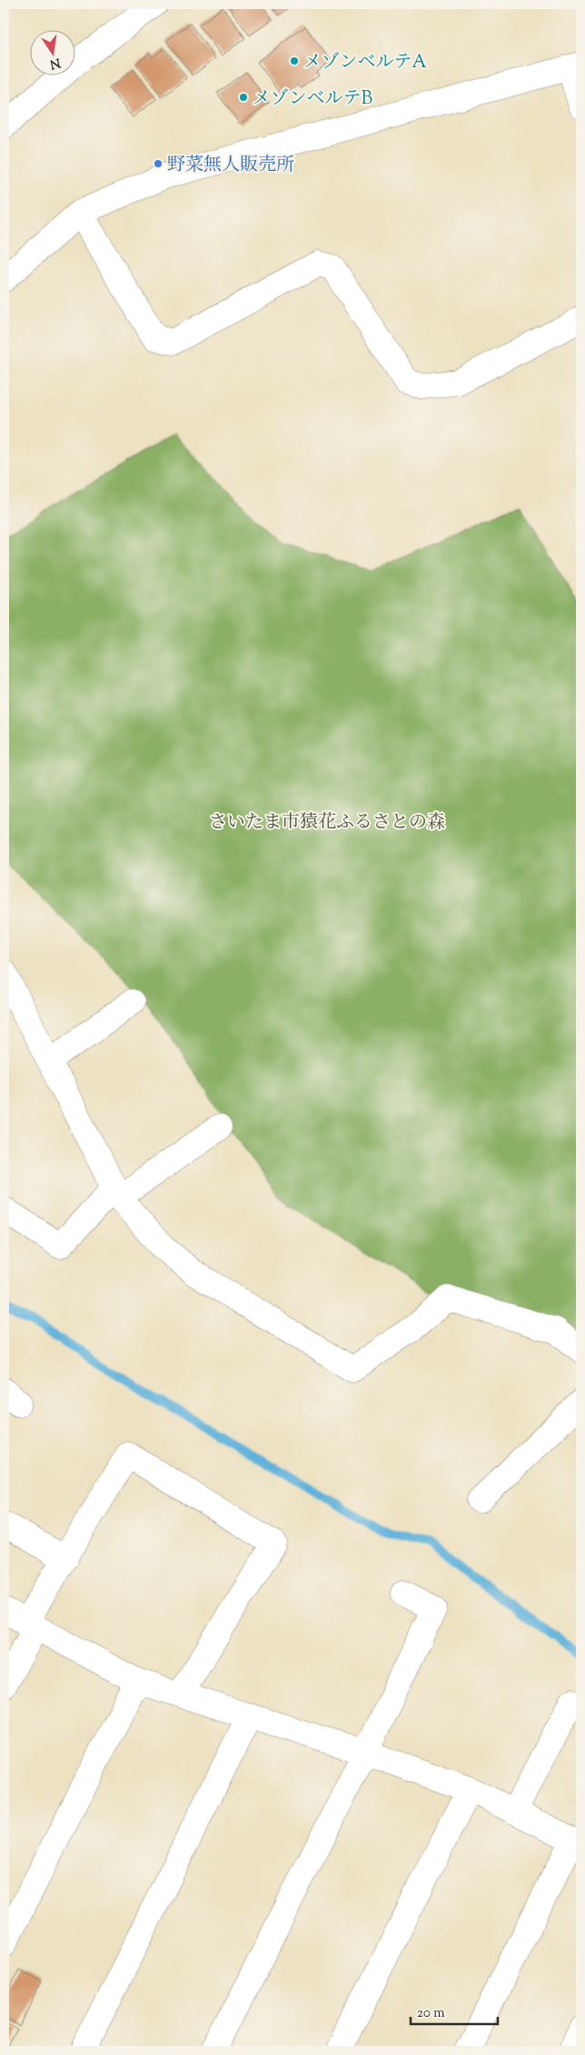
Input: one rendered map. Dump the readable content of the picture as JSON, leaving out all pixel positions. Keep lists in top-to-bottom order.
{
  "parks": ["さいたま市猿花ふるさとの森"],
  "places": ["メゾンベルテA", "メゾンベルテB", "野菜無人販売所"],
  "scale_bar": "20 m",
  "north": "bottom"
}
